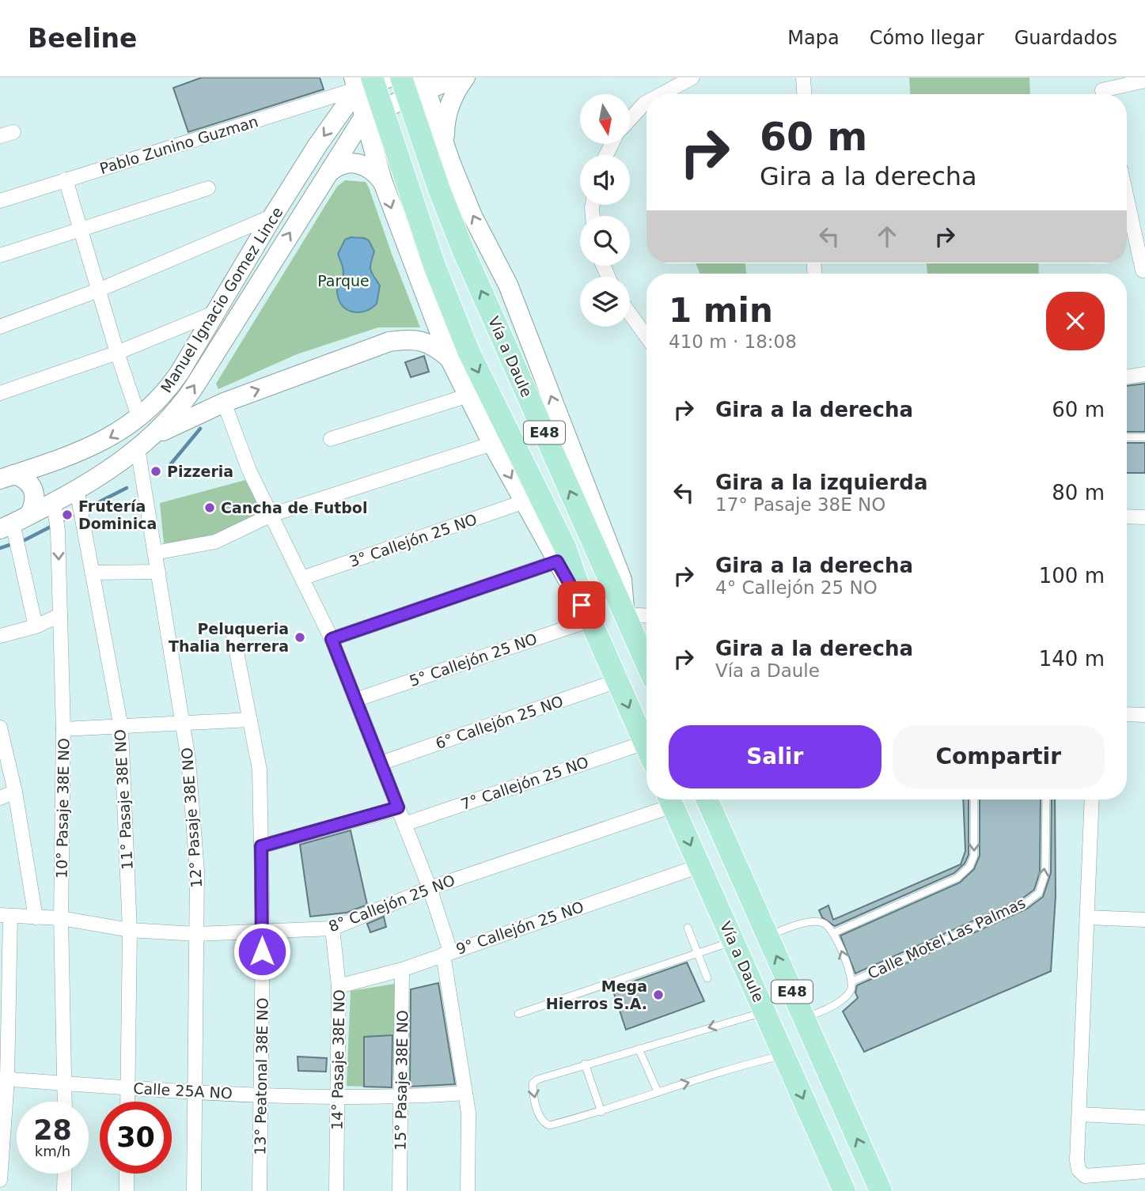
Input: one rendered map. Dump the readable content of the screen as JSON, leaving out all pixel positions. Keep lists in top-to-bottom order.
{
  "streets": {
    "main road": ["Manuel Ignacio Gomez Lince", "Vía a Daule", "E48"],
    "street": [
      "Pablo Zunino Guzman",
      "3° Callejón 25 NO",
      "5° Callejón 25 NO",
      "6° Callejón 25 NO",
      "7° Callejón 25 NO",
      "11° Pasaje 38E NO",
      "10° Pasaje 38E NO",
      "12° Pasaje 38E NO",
      "8° Callejón 25 NO",
      "9° Callejón 25 NO",
      "14° Pasaje 38E NO",
      "13° Peatonal 38E NO",
      "15° Pasaje 38E NO",
      "Calle 25A NO"
    ],
    "lane": ["Calle Motel Las Palmas"]
  },
  "crossings": [
    ["Pablo Zunino Guzman", "Manuel Ignacio Gomez Lince"],
    ["Pablo Zunino Guzman", "E48"],
    ["Manuel Ignacio Gomez Lince", "E48"],
    ["Manuel Ignacio Gomez Lince", "11° Pasaje 38E NO"],
    ["Manuel Ignacio Gomez Lince", "10° Pasaje 38E NO"],
    ["Manuel Ignacio Gomez Lince", "12° Pasaje 38E NO"],
    ["Vía a Daule", "E48"],
    ["Vía a Daule", "8° Callejón 25 NO"],
    ["Vía a Daule", "9° Callejón 25 NO"],
    ["E48", "3° Callejón 25 NO"],
    ["E48", "5° Callejón 25 NO"],
    ["E48", "6° Callejón 25 NO"],
    ["E48", "7° Callejón 25 NO"],
    ["11° Pasaje 38E NO", "8° Callejón 25 NO"],
    ["11° Pasaje 38E NO", "Calle 25A NO"],
    ["10° Pasaje 38E NO", "8° Callejón 25 NO"],
    ["10° Pasaje 38E NO", "Calle 25A NO"],
    ["12° Pasaje 38E NO", "8° Callejón 25 NO"],
    ["12° Pasaje 38E NO", "Calle 25A NO"],
    ["8° Callejón 25 NO", "14° Pasaje 38E NO"],
    ["8° Callejón 25 NO", "13° Peatonal 38E NO"],
    ["9° Callejón 25 NO", "14° Pasaje 38E NO"],
    ["9° Callejón 25 NO", "15° Pasaje 38E NO"],
    ["14° Pasaje 38E NO", "Calle 25A NO"],
    ["13° Peatonal 38E NO", "Calle 25A NO"],
    ["15° Pasaje 38E NO", "Calle 25A NO"]
  ],
  "one_way": ["Calle Motel Las Palmas"],
  "parks": ["Parque"],
  "places": [
    "Pizzeria",
    "Cancha de Futbol",
    "Frutería Dominica",
    "Peluqueria Thalia herrera",
    "Mega Hierros S.A."
  ],
  "north": "bottom",
  "page": {
    "header": "Beeline",
    "nav": ["Mapa", "Cómo llegar", "Guardados"],
    "turn": ["60 m", "Gira a la derecha"],
    "heading": ["1 min", "410 m · 18:08"],
    "list": [
      {
        "name": "Gira a la derecha",
        "value": "60 m"
      },
      {
        "name": "Gira a la izquierda",
        "note": "17° Pasaje 38E NO",
        "value": "80 m"
      },
      {
        "name": "Gira a la derecha",
        "note": "4° Callejón 25 NO",
        "value": "100 m"
      },
      {
        "name": "Gira a la derecha",
        "note": "Vía a Daule",
        "value": "140 m"
      }
    ],
    "buttons": ["Salir", "Compartir"],
    "speed": "28 km/h",
    "limit": "30"
  }
}
